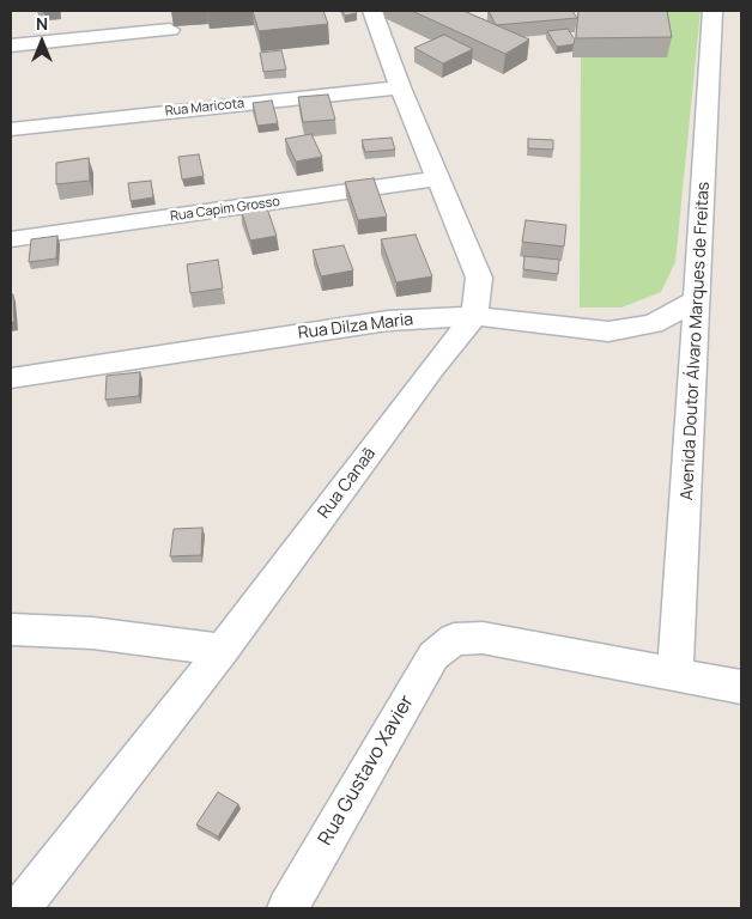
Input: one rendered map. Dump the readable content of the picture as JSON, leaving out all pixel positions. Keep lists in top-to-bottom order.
{
  "streets": {
    "street": [
      "Rua Maricota",
      "Rua Capim Grosso",
      "Rua Dilza Maria",
      "Avenida Doutor Álvaro Marques de Freitas",
      "Rua Canaã",
      "Rua Gustavo Xavier"
    ]
  },
  "crossings": [
    ["Rua Dilza Maria", "Avenida Doutor Álvaro Marques de Freitas"],
    ["Rua Dilza Maria", "Rua Canaã"],
    ["Avenida Doutor Álvaro Marques de Freitas", "Rua Gustavo Xavier"]
  ],
  "north": "top"
}
